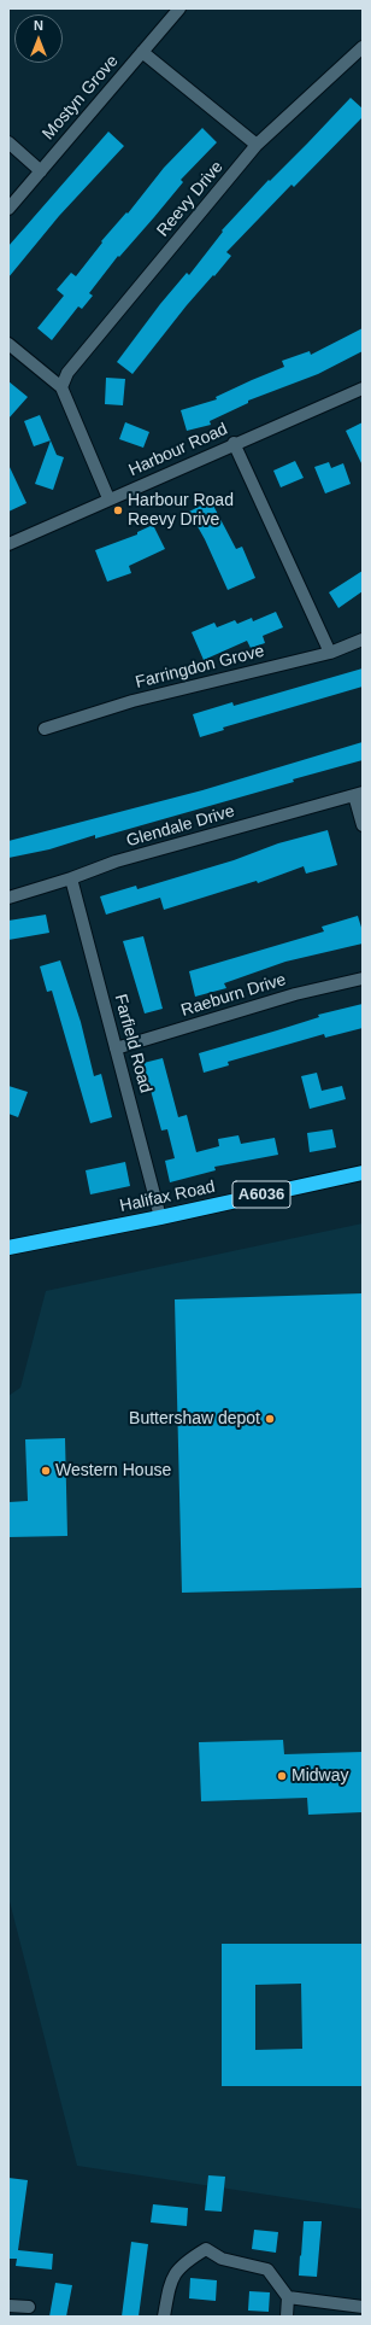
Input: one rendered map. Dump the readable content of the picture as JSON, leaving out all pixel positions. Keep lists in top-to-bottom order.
{
  "streets": {
    "highway": ["A6036", "Halifax Road"],
    "street": [
      "Mostyn Grove",
      "Reevy Drive",
      "Harbour Road",
      "Farringdon Grove",
      "Glendale Drive",
      "Raeburn Drive",
      "Farfield Road"
    ]
  },
  "crossings": [
    ["Glendale Drive", "Farfield Road"],
    ["Raeburn Drive", "Farfield Road"],
    ["Farfield Road", "Halifax Road"]
  ],
  "places": [
    "Harbour Road Reevy Drive",
    "Buttershaw depot",
    "Western House",
    "Midway"
  ],
  "north": "top"
}
